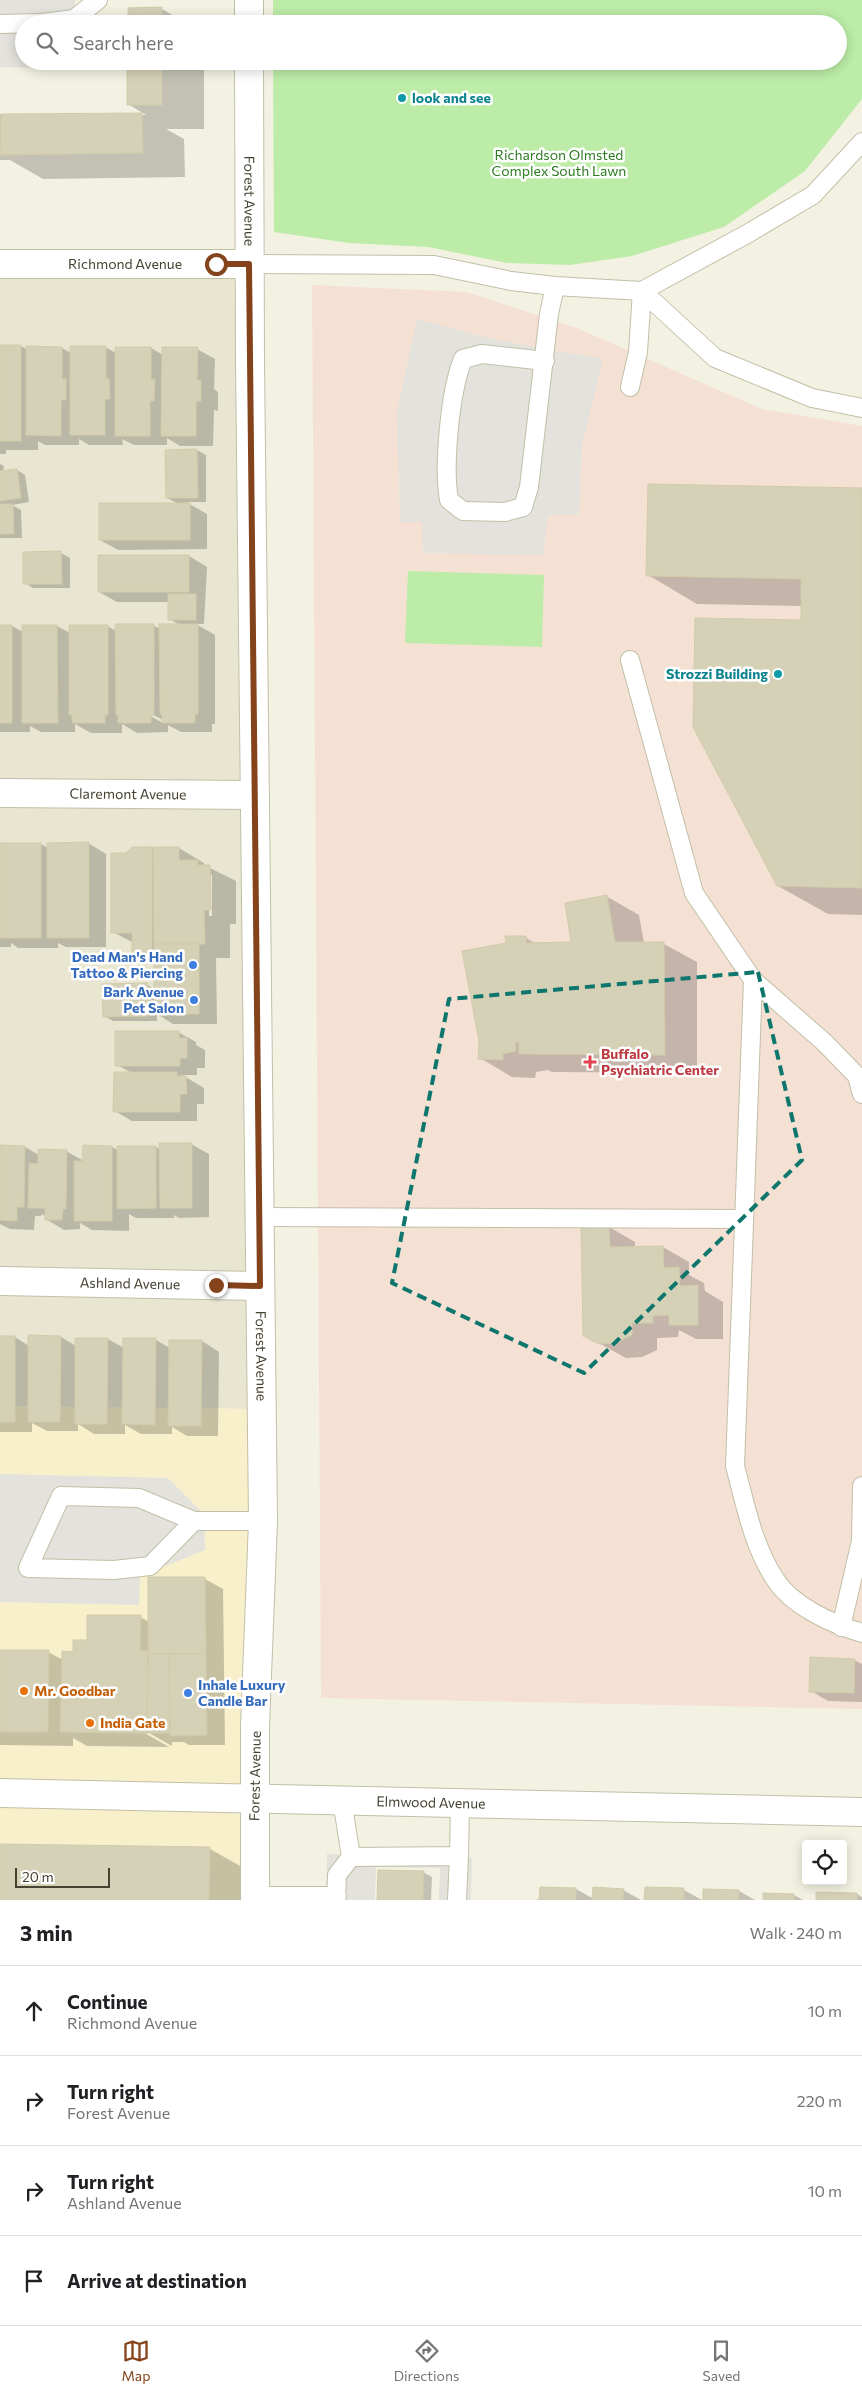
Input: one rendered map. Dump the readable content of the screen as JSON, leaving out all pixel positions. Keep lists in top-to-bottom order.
{
  "streets": {
    "street": [
      "Forest Avenue",
      "Richmond Avenue",
      "Claremont Avenue",
      "Ashland Avenue",
      "Elmwood Avenue"
    ]
  },
  "crossings": [
    ["Forest Avenue", "Richmond Avenue"],
    ["Forest Avenue", "Claremont Avenue"],
    ["Forest Avenue", "Ashland Avenue"],
    ["Forest Avenue", "Elmwood Avenue"]
  ],
  "parks": ["Richardson Olmsted Complex South Lawn"],
  "places": {
    "other": [
      "look and see",
      "Strozzi Building",
      "Dead Man's Hand Tattoo & Piercing",
      "Bark Avenue Pet Salon",
      "Mr. Goodbar",
      "Inhale Luxury Candle Bar",
      "India Gate"
    ],
    "health": ["Buffalo Psychiatric Center"]
  },
  "scale_bar": "20 m",
  "page": {
    "search": "Search here",
    "scale": "20 m",
    "heading": ["3 min", "Walk · 240 m"],
    "list": [
      ["Continue", "Richmond Avenue", "10 m"],
      ["Turn right", "Forest Avenue", "220 m"],
      ["Turn right", "Ashland Avenue", "10 m"],
      "Arrive at destination"
    ],
    "nav": ["Map", "Directions", "Saved"]
  }
}
